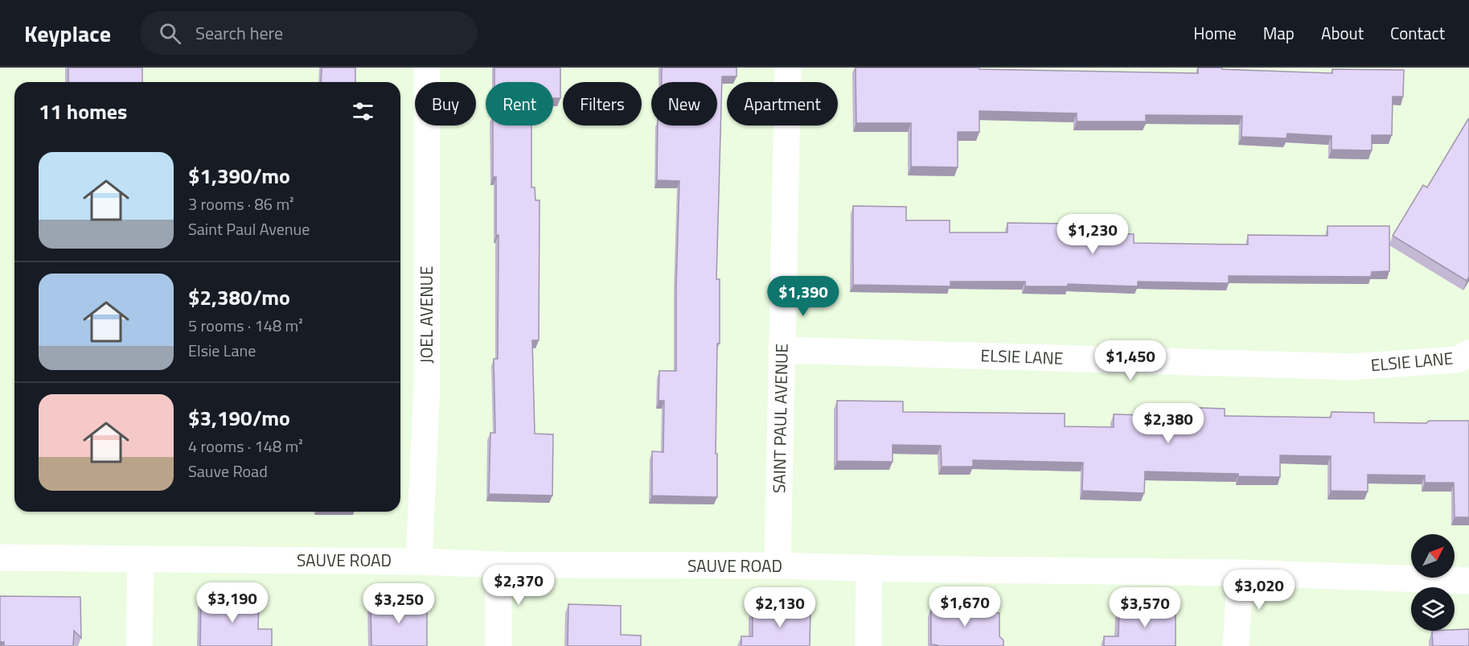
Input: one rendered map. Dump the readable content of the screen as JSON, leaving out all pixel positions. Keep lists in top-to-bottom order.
{
  "streets": {
    "street": [
      "JOEL AVENUE",
      "ELSIE LANE",
      "SAINT PAUL AVENUE",
      "SAUVE ROAD"
    ]
  },
  "crossings": [
    ["JOEL AVENUE", "SAUVE ROAD"],
    ["ELSIE LANE", "SAINT PAUL AVENUE"],
    ["SAINT PAUL AVENUE", "SAUVE ROAD"]
  ],
  "north": "top right",
  "page": {
    "header": "Keyplace",
    "search": "Search here",
    "nav": [
      "Home",
      "Map",
      "About",
      "Contact"
    ],
    "chip": [
      "Buy",
      "Rent",
      "Filters",
      "New",
      "Apartment"
    ],
    "heading": "11 homes",
    "list": [
      {
        "name": "$1,390/mo",
        "note": "3 rooms · 86 m² · Saint Paul Avenue"
      },
      {
        "name": "$2,380/mo",
        "note": "5 rooms · 148 m² · Elsie Lane"
      },
      {
        "name": "$3,190/mo",
        "note": "4 rooms · 148 m² · Sauve Road"
      }
    ],
    "price": [
      "$1,230",
      "$1,390",
      "$1,450",
      "$2,380",
      "$2,370",
      "$3,020",
      "$3,190",
      "$3,250",
      "$1,670",
      "$2,130",
      "$3,570"
    ]
  }
}
